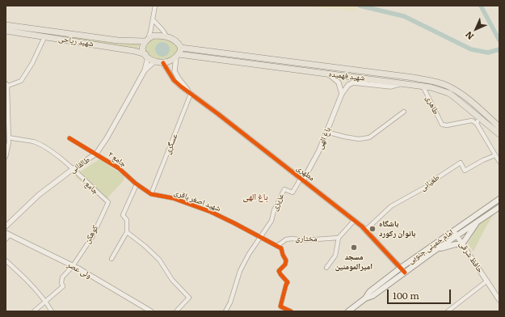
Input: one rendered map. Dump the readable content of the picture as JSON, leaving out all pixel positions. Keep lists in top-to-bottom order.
{
  "streets": {
    "main road": ["شهید ریاحی", "شهید فهمیده", "امام خمینی جنوبی"],
    "street": [
      "طاهری",
      "باغ الهی",
      "عسگری",
      "جامع ۲",
      "طالقانی",
      "مطهری",
      "طغیانی",
      "جامع ۱",
      "شهید اصغر باقری",
      "عزیزی",
      "کوهکن",
      "مختاری",
      "حافظ شرقی",
      "ولی عصر"
    ]
  },
  "crossings": [
    ["شهید ریاحی", "شهید فهمیده"],
    ["شهید فهمیده", "طاهری"],
    ["باغ الهی", "مطهری"],
    ["باغ الهی", "عزیزی"],
    ["عسگری", "مطهری"],
    ["عسگری", "شهید اصغر باقری"],
    ["جامع ۲", "طالقانی"],
    ["جامع ۲", "شهید اصغر باقری"],
    ["طالقانی", "جامع ۱"],
    ["مطهری", "طغیانی"],
    ["مطهری", "عزیزی"],
    ["مطهری", "امام خمینی جنوبی"],
    ["جامع ۱", "کوهکن"],
    ["شهید اصغر باقری", "عزیزی"],
    ["شهید اصغر باقری", "مختاری"],
    ["کوهکن", "ولی عصر"],
    ["امام خمینی جنوبی", "حافظ شرقی"]
  ],
  "districts": ["باغ الهی"],
  "places": ["باشگاه بانوان رکورد", "مسجد امیرالمومنین"],
  "scale_bar": "100 m",
  "north": "bottom left"
}
